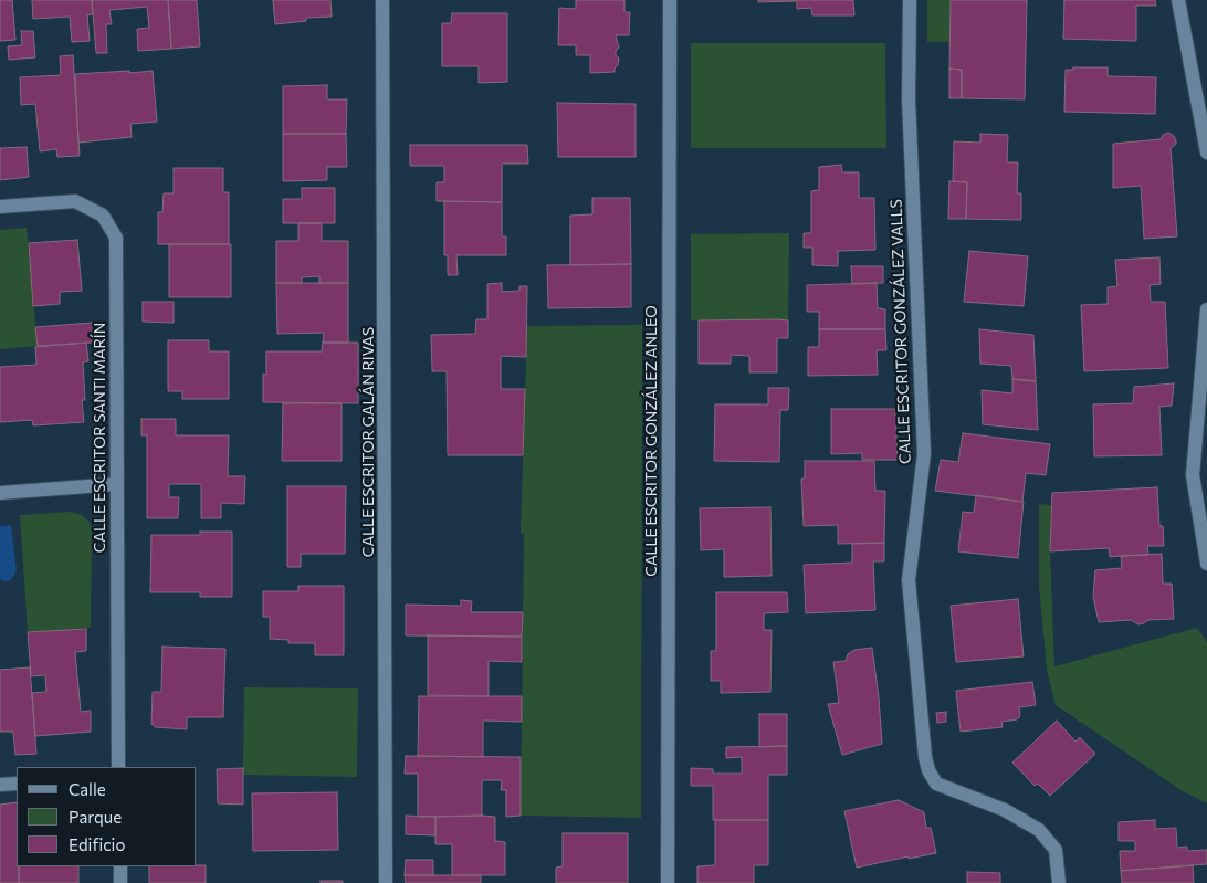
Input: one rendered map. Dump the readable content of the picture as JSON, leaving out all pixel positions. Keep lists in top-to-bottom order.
{
  "streets": {
    "street": [
      "CALLE ESCRITOR GONZÁLEZ VALLS",
      "CALLE ESCRITOR SANTI MARÍN",
      "CALLE ESCRITOR GONZÁLEZ ANLEO",
      "CALLE ESCRITOR GALÁN RIVAS"
    ]
  },
  "legend": ["Calle", "Parque", "Edificio"]
}
